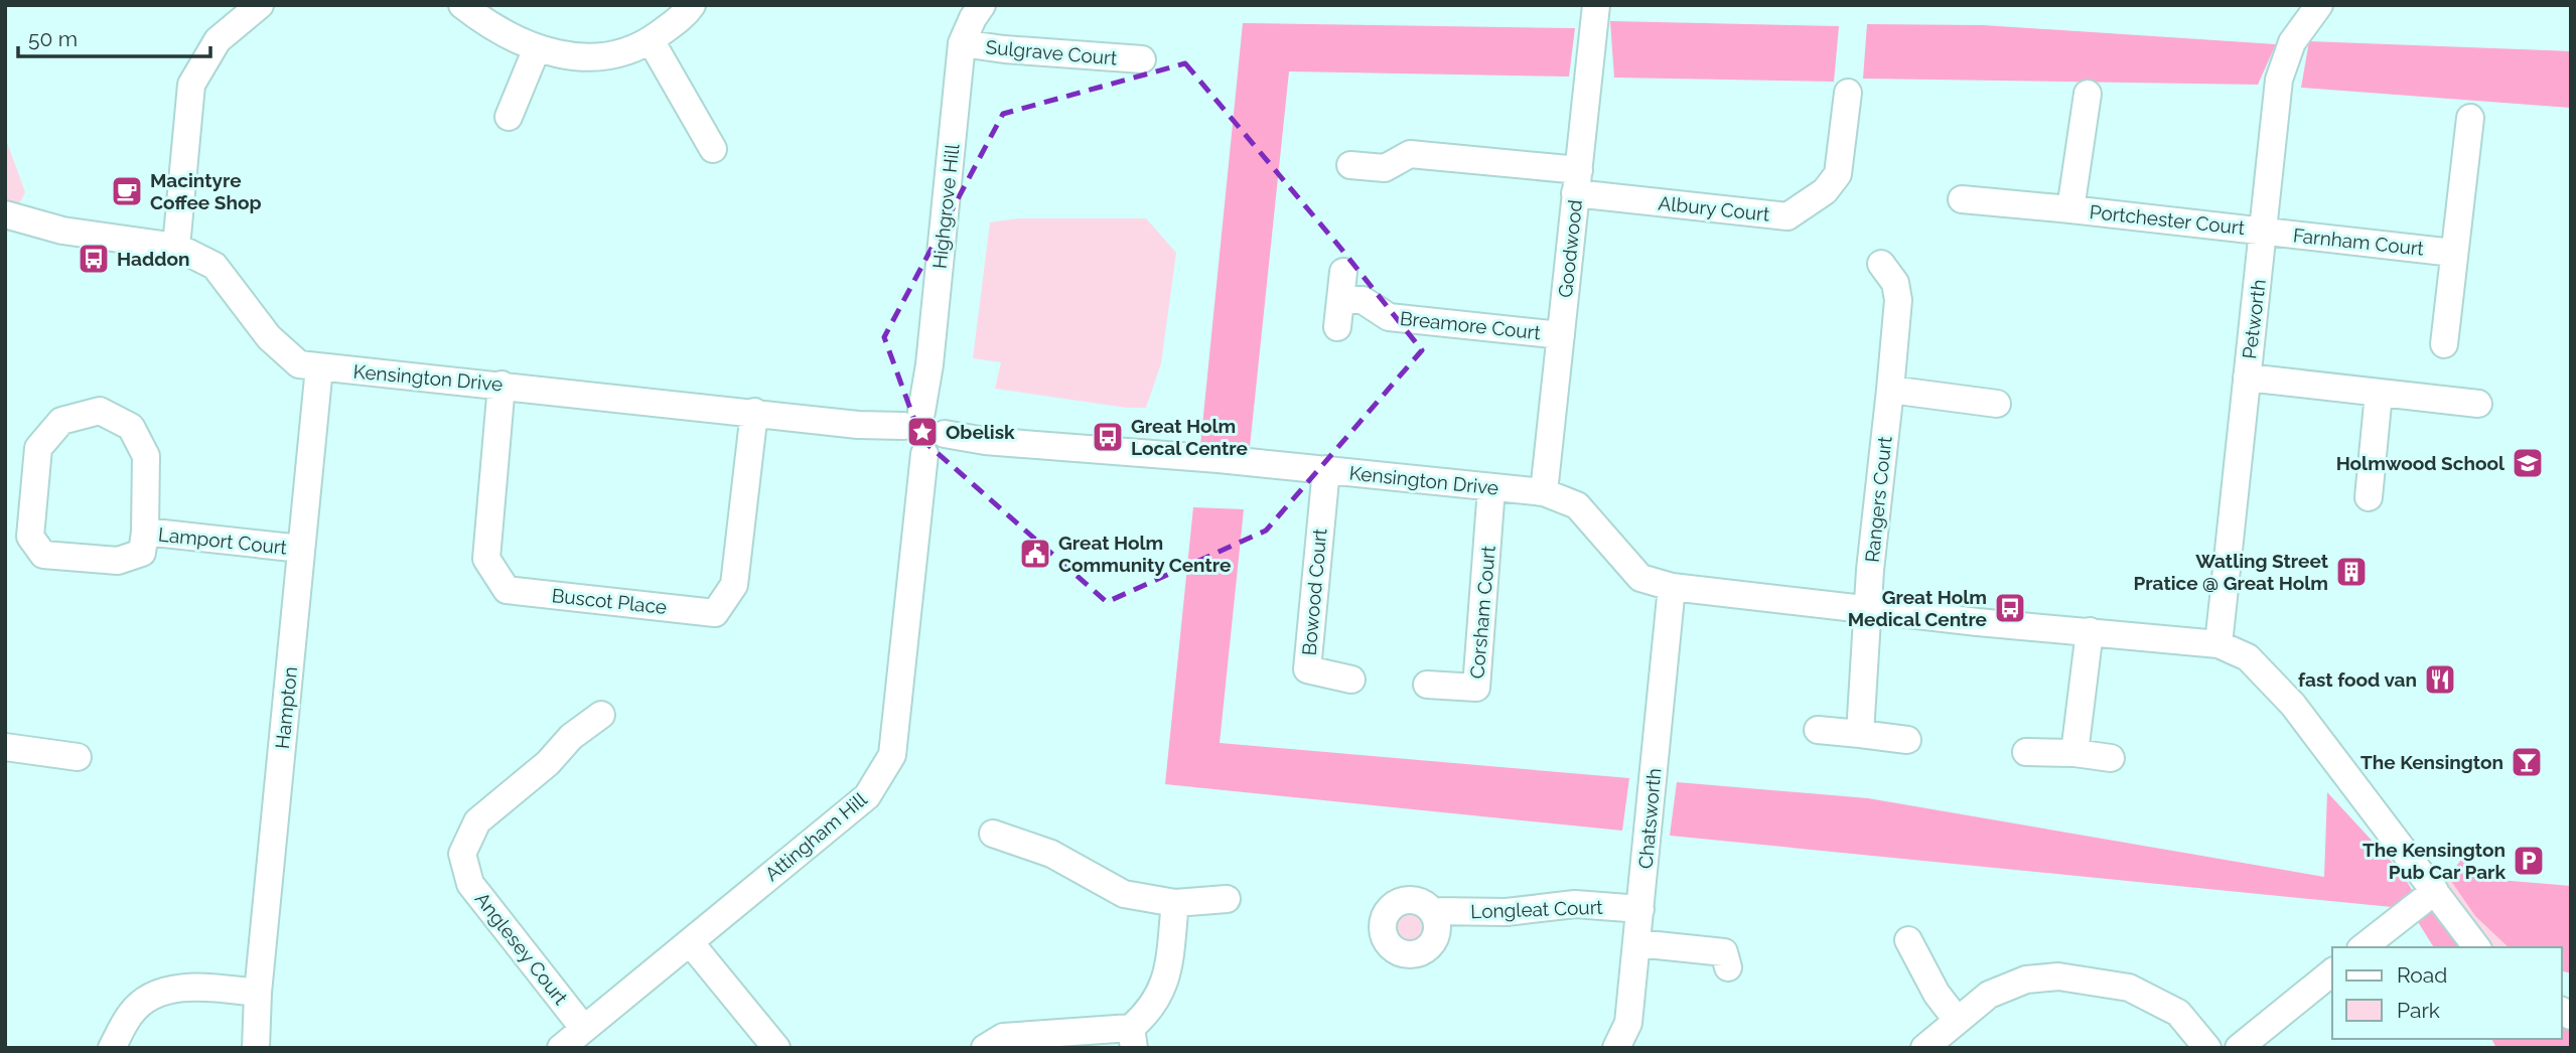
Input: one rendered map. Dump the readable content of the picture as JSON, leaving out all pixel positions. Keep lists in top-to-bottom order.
{
  "streets": {
    "street": [
      "Sulgrave Court",
      "Highgrove Hill",
      "Albury Court",
      "Portchester Court",
      "Farnham Court",
      "Goodwood",
      "Petworth",
      "Breamore Court",
      "Kensington Drive",
      "Rangers Court",
      "Lamport Court",
      "Bowood Court",
      "Buscot Place",
      "Corsham Court",
      "Hampton",
      "Chatsworth",
      "Attingham Hill",
      "Longleat Court",
      "Anglesey Court"
    ]
  },
  "crossings": [
    ["Sulgrave Court", "Highgrove Hill"],
    ["Highgrove Hill", "Kensington Drive"],
    ["Highgrove Hill", "Attingham Hill"],
    ["Albury Court", "Goodwood"],
    ["Portchester Court", "Farnham Court"],
    ["Portchester Court", "Petworth"],
    ["Farnham Court", "Petworth"],
    ["Goodwood", "Breamore Court"],
    ["Goodwood", "Kensington Drive"],
    ["Petworth", "Kensington Drive"],
    ["Kensington Drive", "Rangers Court"],
    ["Kensington Drive", "Bowood Court"],
    ["Kensington Drive", "Buscot Place"],
    ["Kensington Drive", "Corsham Court"],
    ["Kensington Drive", "Hampton"],
    ["Kensington Drive", "Chatsworth"],
    ["Kensington Drive", "Attingham Hill"],
    ["Lamport Court", "Hampton"],
    ["Chatsworth", "Longleat Court"],
    ["Attingham Hill", "Anglesey Court"]
  ],
  "places": {
    "cafe": ["Macintyre Coffee Shop"],
    "bus stop": ["Haddon", "Great Holm Local Centre", "Great Holm Medical Centre"],
    "place": ["Obelisk"],
    "school or university": ["Holmwood School"],
    "public building": ["Great Holm Community Centre"],
    "building": ["Watling Street Pratice @ Great Holm"],
    "restaurant": ["fast food van"],
    "bar": ["The Kensington"],
    "parking": ["The Kensington Pub Car Park"]
  },
  "legend": ["Road", "Park"],
  "scale_bar": "50 m"
}
